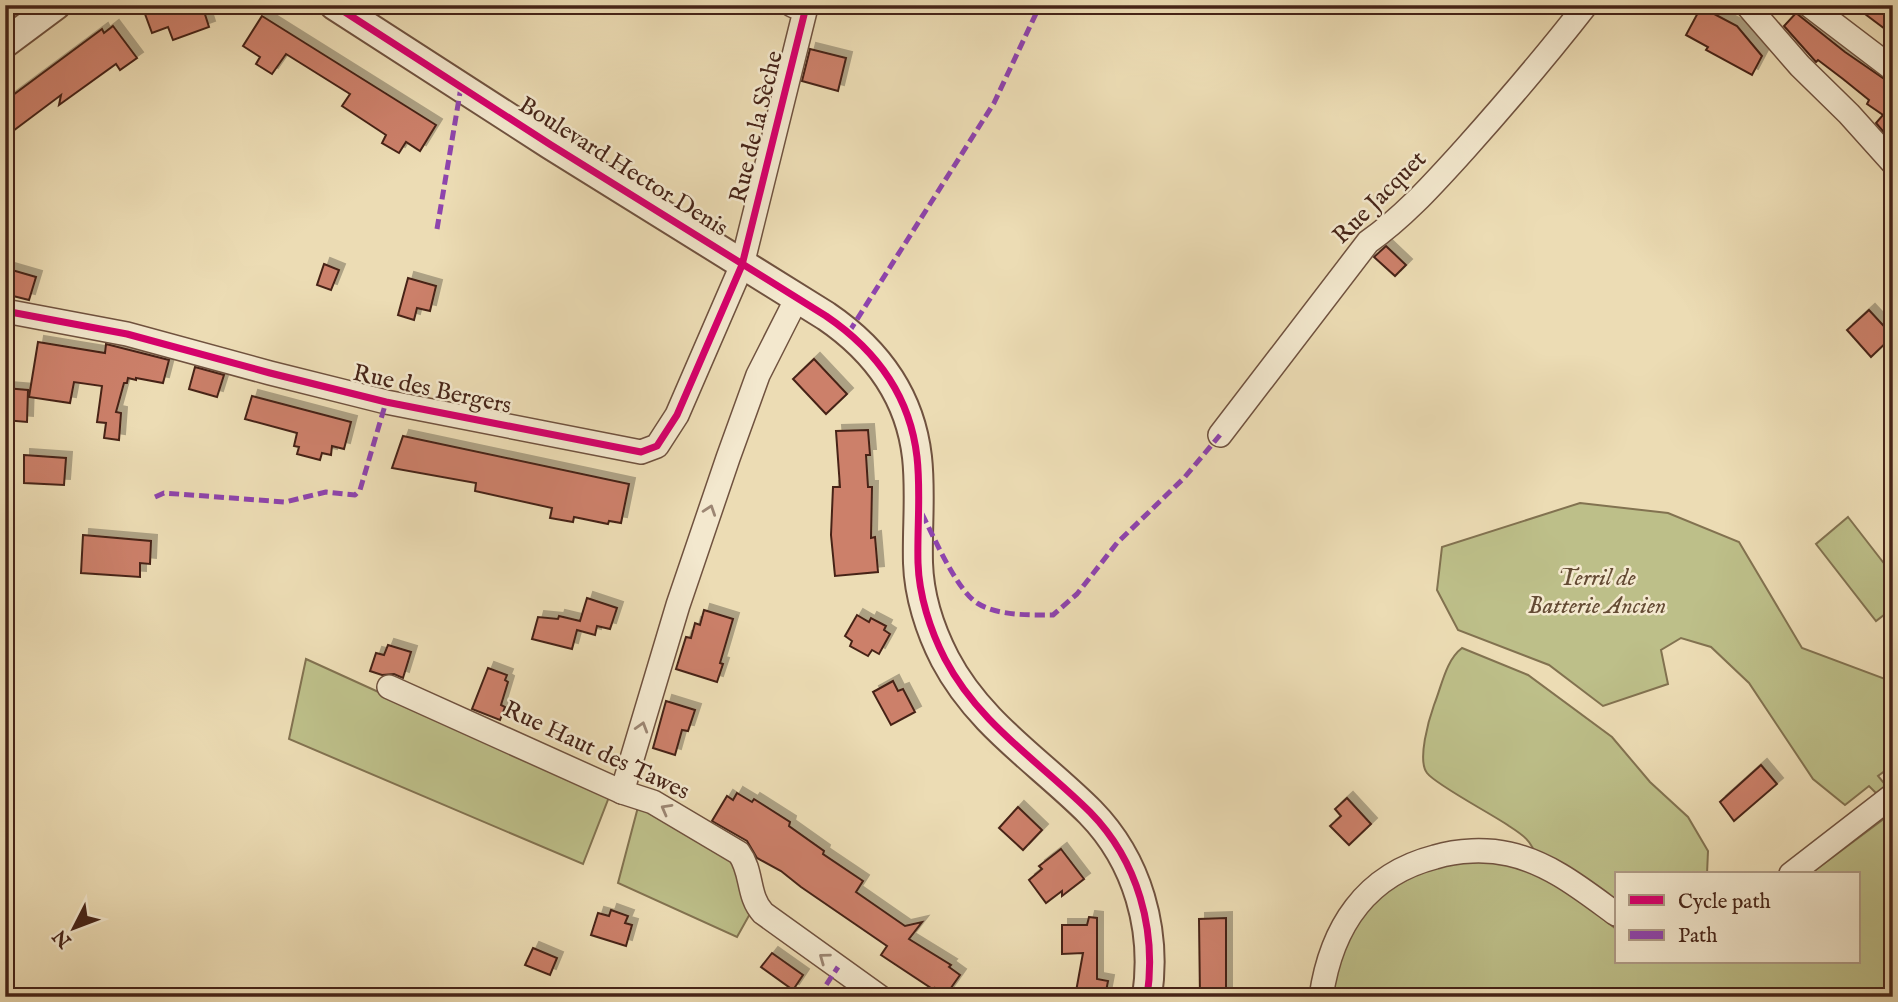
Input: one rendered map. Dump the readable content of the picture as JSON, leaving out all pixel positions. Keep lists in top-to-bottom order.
{
  "streets": {
    "street": [
      "Rue de la Sèche",
      "Boulevard Hector Denis",
      "Rue Jacquet",
      "Rue des Bergers",
      "Rue Haut des Tawes"
    ]
  },
  "crossings": [
    ["Rue de la Sèche", "Boulevard Hector Denis"],
    ["Rue de la Sèche", "Rue des Bergers"],
    ["Boulevard Hector Denis", "Rue des Bergers"]
  ],
  "one_way": ["Rue Haut des Tawes"],
  "parks": ["Terril de Batterie Ancien"],
  "legend": ["Cycle path", "Path"],
  "north": "bottom left"
}
